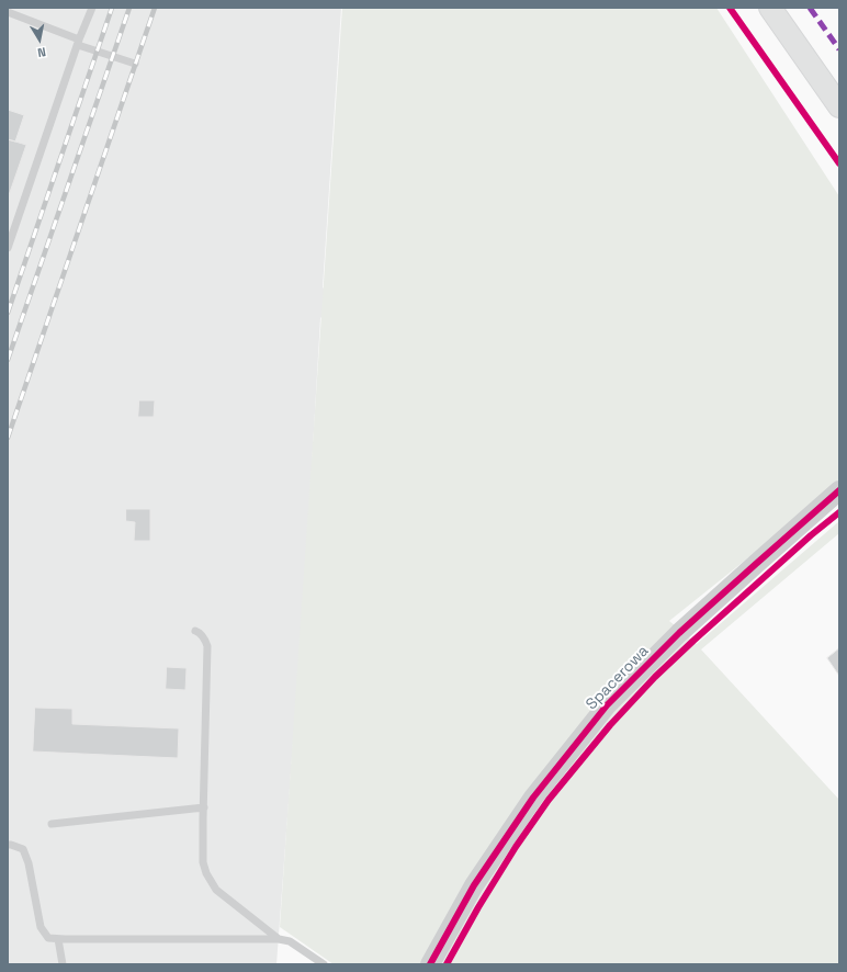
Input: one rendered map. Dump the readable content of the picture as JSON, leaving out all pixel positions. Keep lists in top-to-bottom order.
{
  "streets": {
    "street": ["Spacerowa"]
  },
  "north": "bottom"
}
